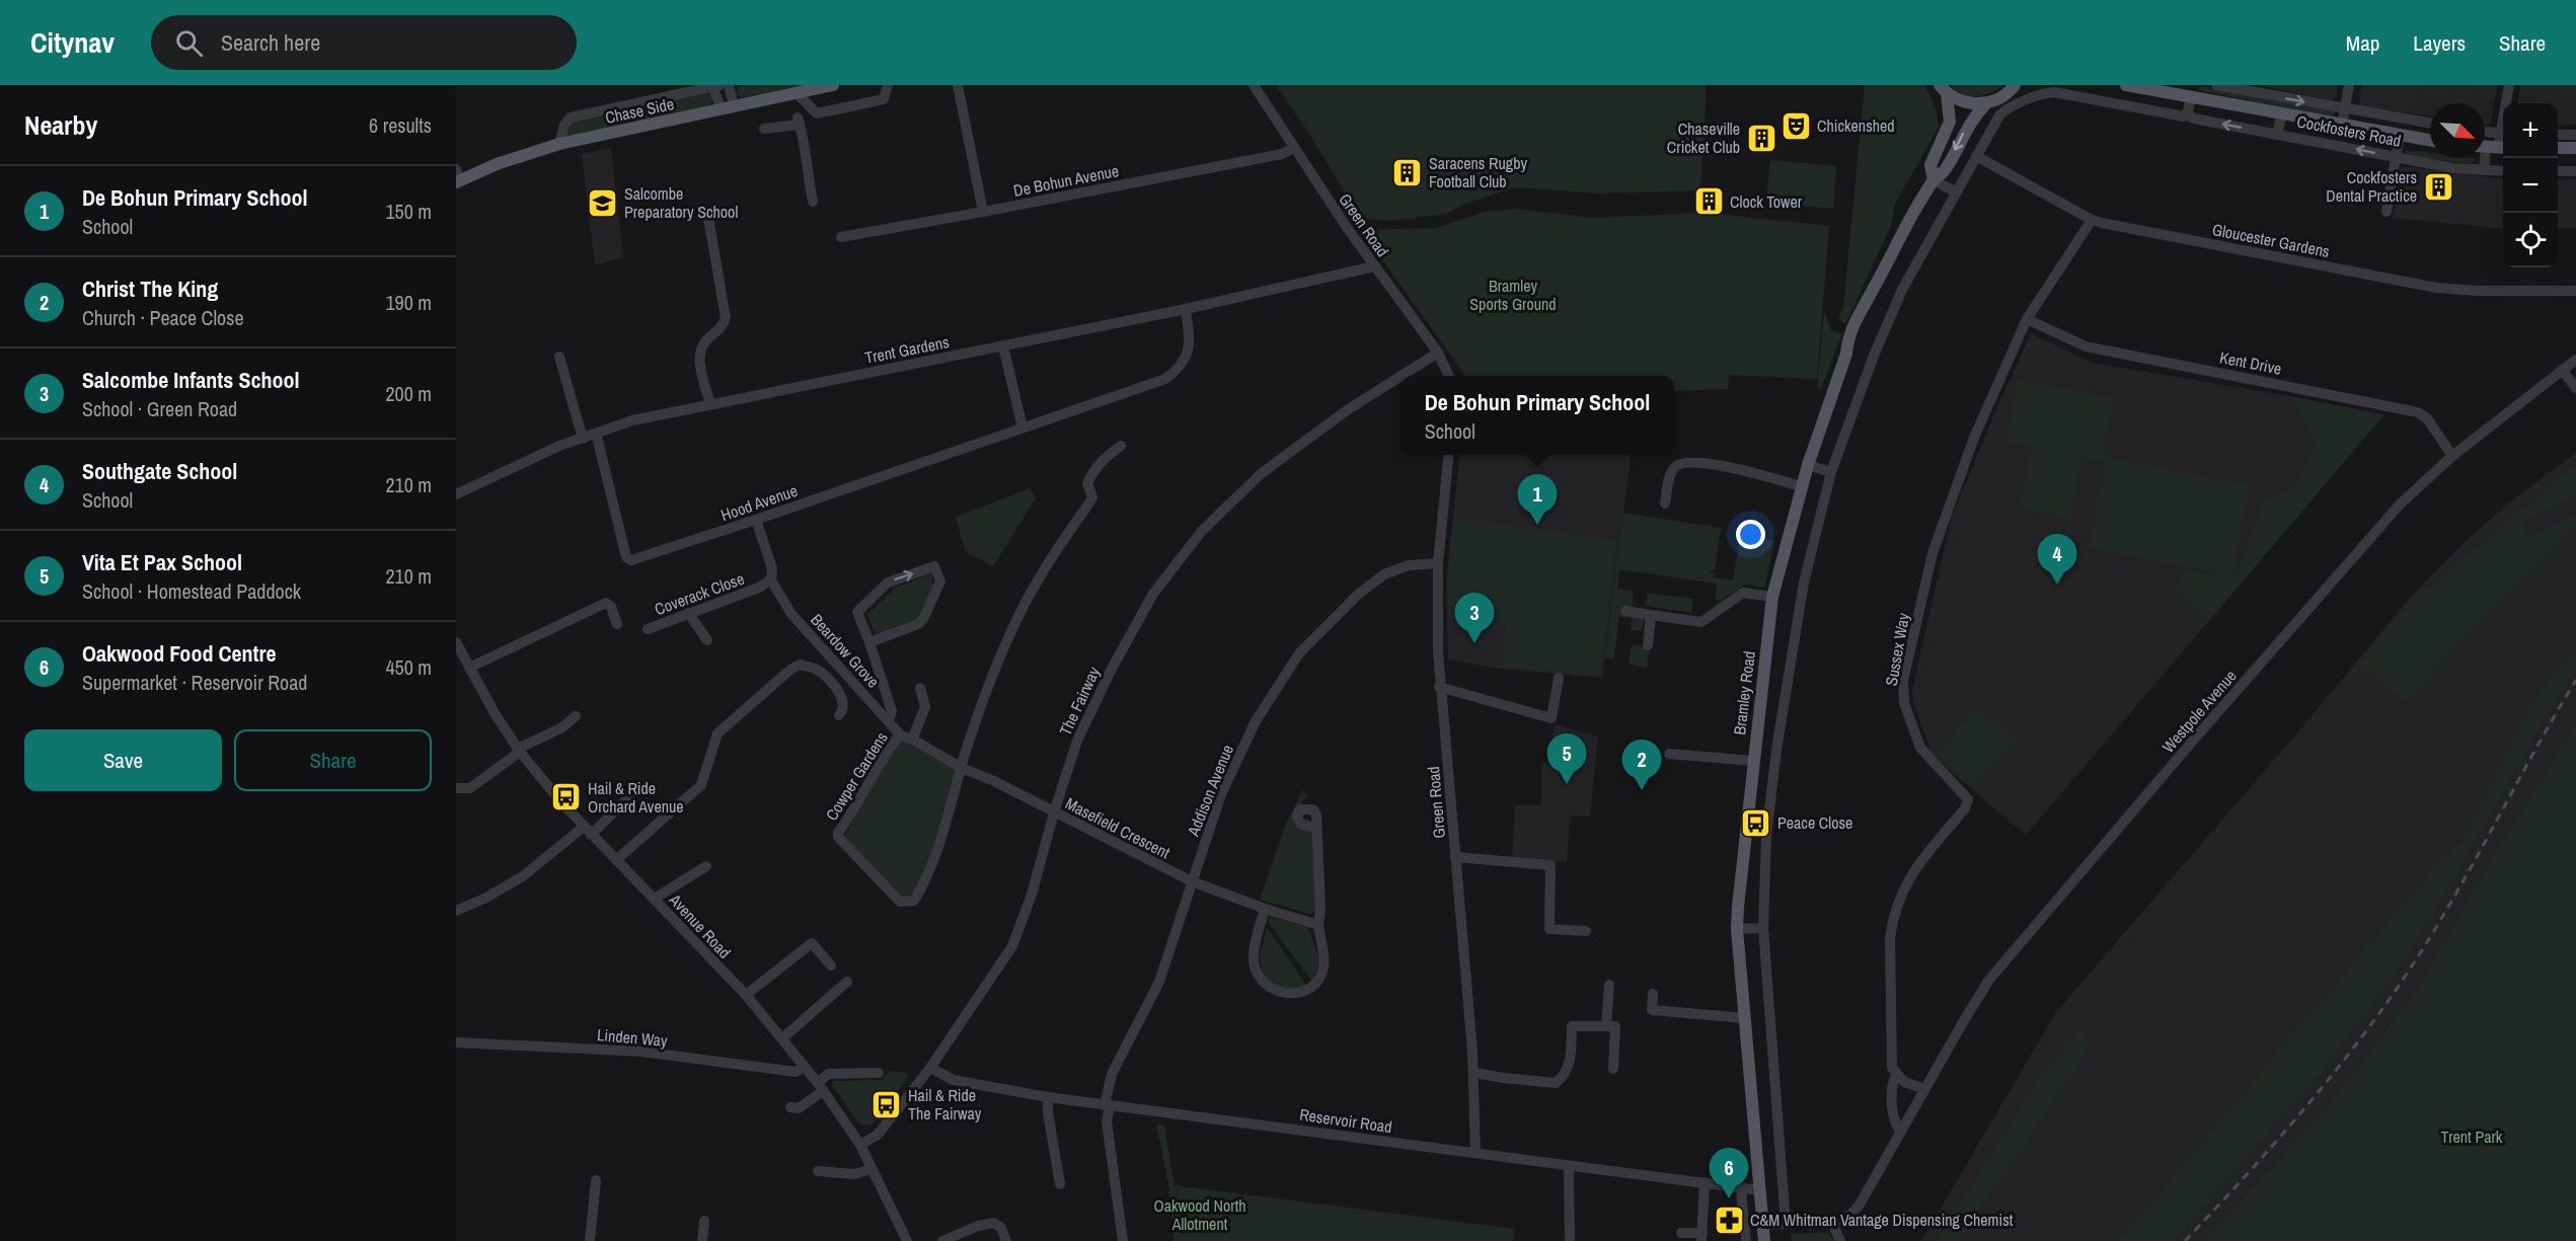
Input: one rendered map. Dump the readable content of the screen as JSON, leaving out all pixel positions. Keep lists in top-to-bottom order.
{
  "streets": {
    "main road": ["Chase Side", "Cockfosters Road", "Bramley Road"],
    "street": [
      "De Bohun Avenue",
      "Green Road",
      "Gloucester Gardens",
      "Trent Gardens",
      "Kent Drive",
      "Hood Avenue",
      "Coverack Close",
      "Sussex Way",
      "Beardow Grove",
      "The Fairway",
      "Westpole Avenue",
      "Cowper Gardens",
      "Addison Avenue",
      "Masefield Crescent",
      "Avenue Road",
      "Linden Way",
      "Reservoir Road"
    ]
  },
  "crossings": [
    ["Cockfosters Road", "Gloucester Gardens"],
    ["De Bohun Avenue", "Green Road"],
    ["Green Road", "Trent Gardens"],
    ["Green Road", "The Fairway"],
    ["Green Road", "Addison Avenue"],
    ["Green Road", "Reservoir Road"],
    ["Gloucester Gardens", "Sussex Way"],
    ["Trent Gardens", "Hood Avenue"],
    ["Kent Drive", "Sussex Way"],
    ["Kent Drive", "Westpole Avenue"],
    ["Hood Avenue", "Coverack Close"],
    ["Sussex Way", "Westpole Avenue"],
    ["Beardow Grove", "Cowper Gardens"],
    ["Bramley Road", "Reservoir Road"],
    ["The Fairway", "Masefield Crescent"],
    ["The Fairway", "Avenue Road"],
    ["The Fairway", "Reservoir Road"],
    ["Cowper Gardens", "Masefield Crescent"],
    ["Addison Avenue", "Masefield Crescent"],
    ["Addison Avenue", "Reservoir Road"],
    ["Avenue Road", "Linden Way"]
  ],
  "parks": ["Bramley Sports Ground", "Trent Park", "Oakwood North Allotment"],
  "places": {
    "theatre": ["Chickenshed"],
    "building": [
      "Chaseville Cricket Club",
      "Saracens Rugby Football Club",
      "Cockfosters Dental Practice",
      "Clock Tower"
    ],
    "school or university": ["Salcombe Preparatory School"],
    "bus stop": ["Hail & Ride Orchard Avenue", "Peace Close", "Hail & Ride The Fairway"],
    "pharmacy": ["C&M Whitman Vantage Dispensing Chemist"]
  },
  "north": "bottom right",
  "page": {
    "header": "Citynav",
    "search": "Search here",
    "nav": ["Map", "Layers", "Share"],
    "heading": ["Nearby", "6 results"],
    "map_buttons": ["+", "−"],
    "list": [
      {
        "mark": "1",
        "name": "De Bohun Primary School",
        "note": "School",
        "value": "150 m"
      },
      {
        "mark": "2",
        "name": "Christ The King",
        "note": "Church · Peace Close",
        "value": "190 m"
      },
      {
        "mark": "3",
        "name": "Salcombe Infants School",
        "note": "School · Green Road",
        "value": "200 m"
      },
      {
        "mark": "4",
        "name": "Southgate School",
        "note": "School",
        "value": "210 m"
      },
      {
        "mark": "5",
        "name": "Vita Et Pax School",
        "note": "School · Homestead Paddock",
        "value": "210 m"
      },
      {
        "mark": "6",
        "name": "Oakwood Food Centre",
        "note": "Supermarket · Reservoir Road",
        "value": "450 m"
      }
    ],
    "popup": ["De Bohun Primary School", "School"],
    "pins": [
      "1",
      "4",
      "3",
      "5",
      "2",
      "6"
    ],
    "buttons": ["Save", "Share"]
  }
}
